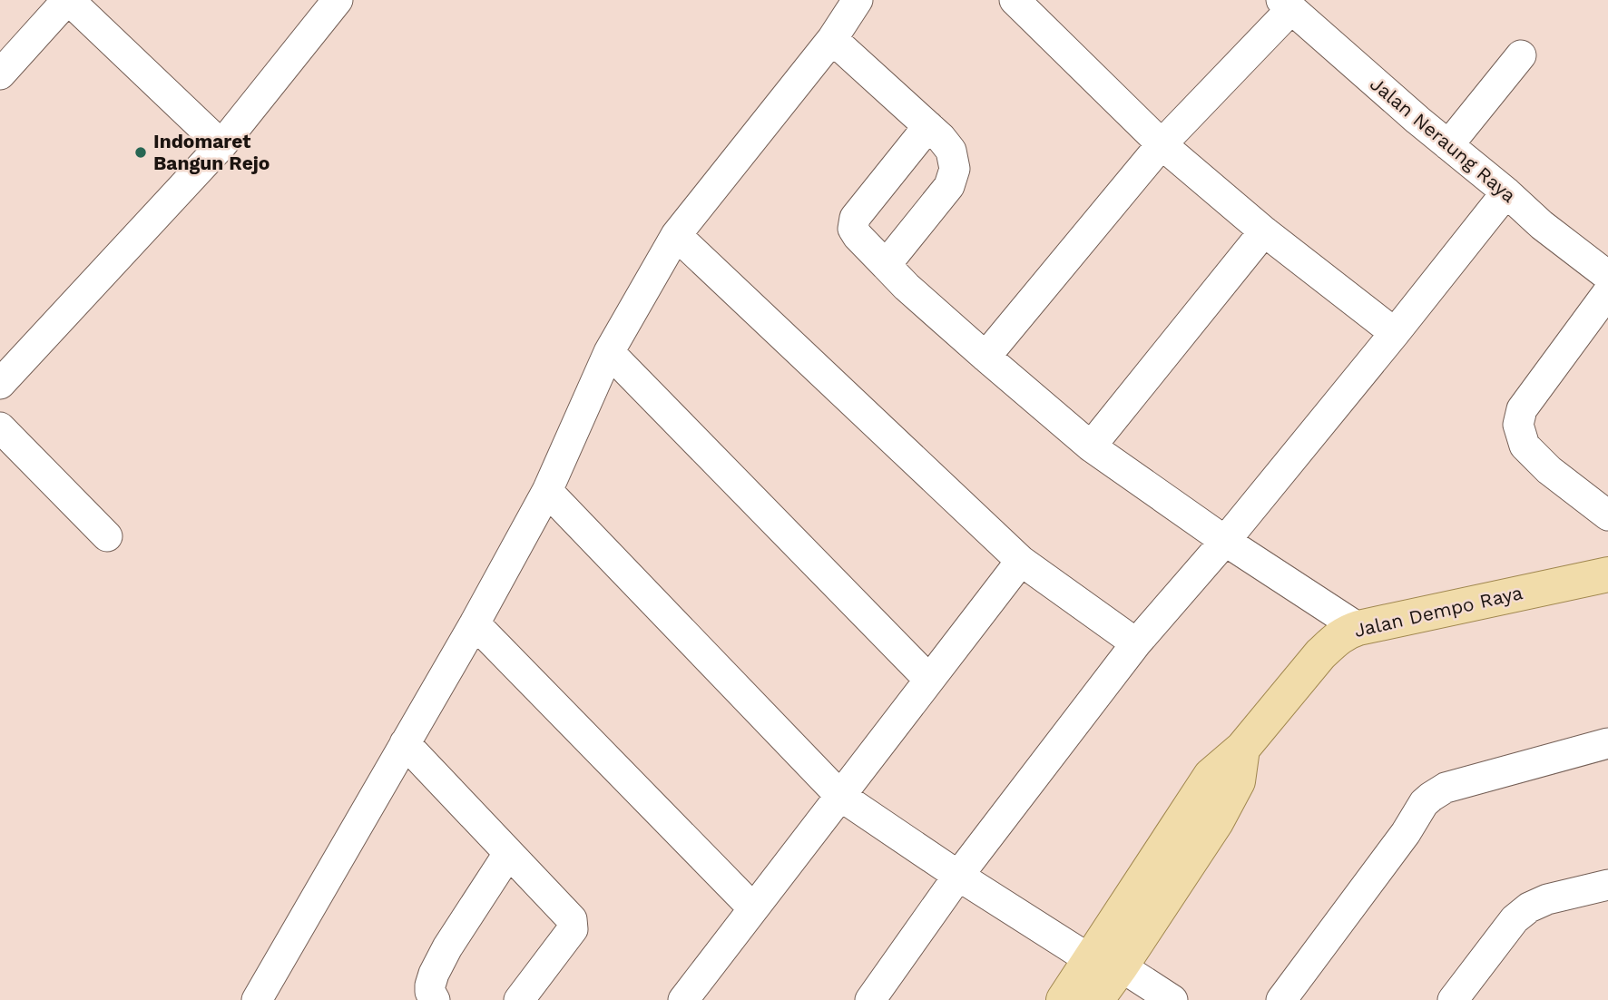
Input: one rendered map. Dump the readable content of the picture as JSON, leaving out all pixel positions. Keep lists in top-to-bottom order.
{
  "streets": {
    "main road": ["Jalan Dempo Raya"],
    "street": ["Jalan Neraung Raya"]
  },
  "places": ["Indomaret Bangun Rejo"]
}
